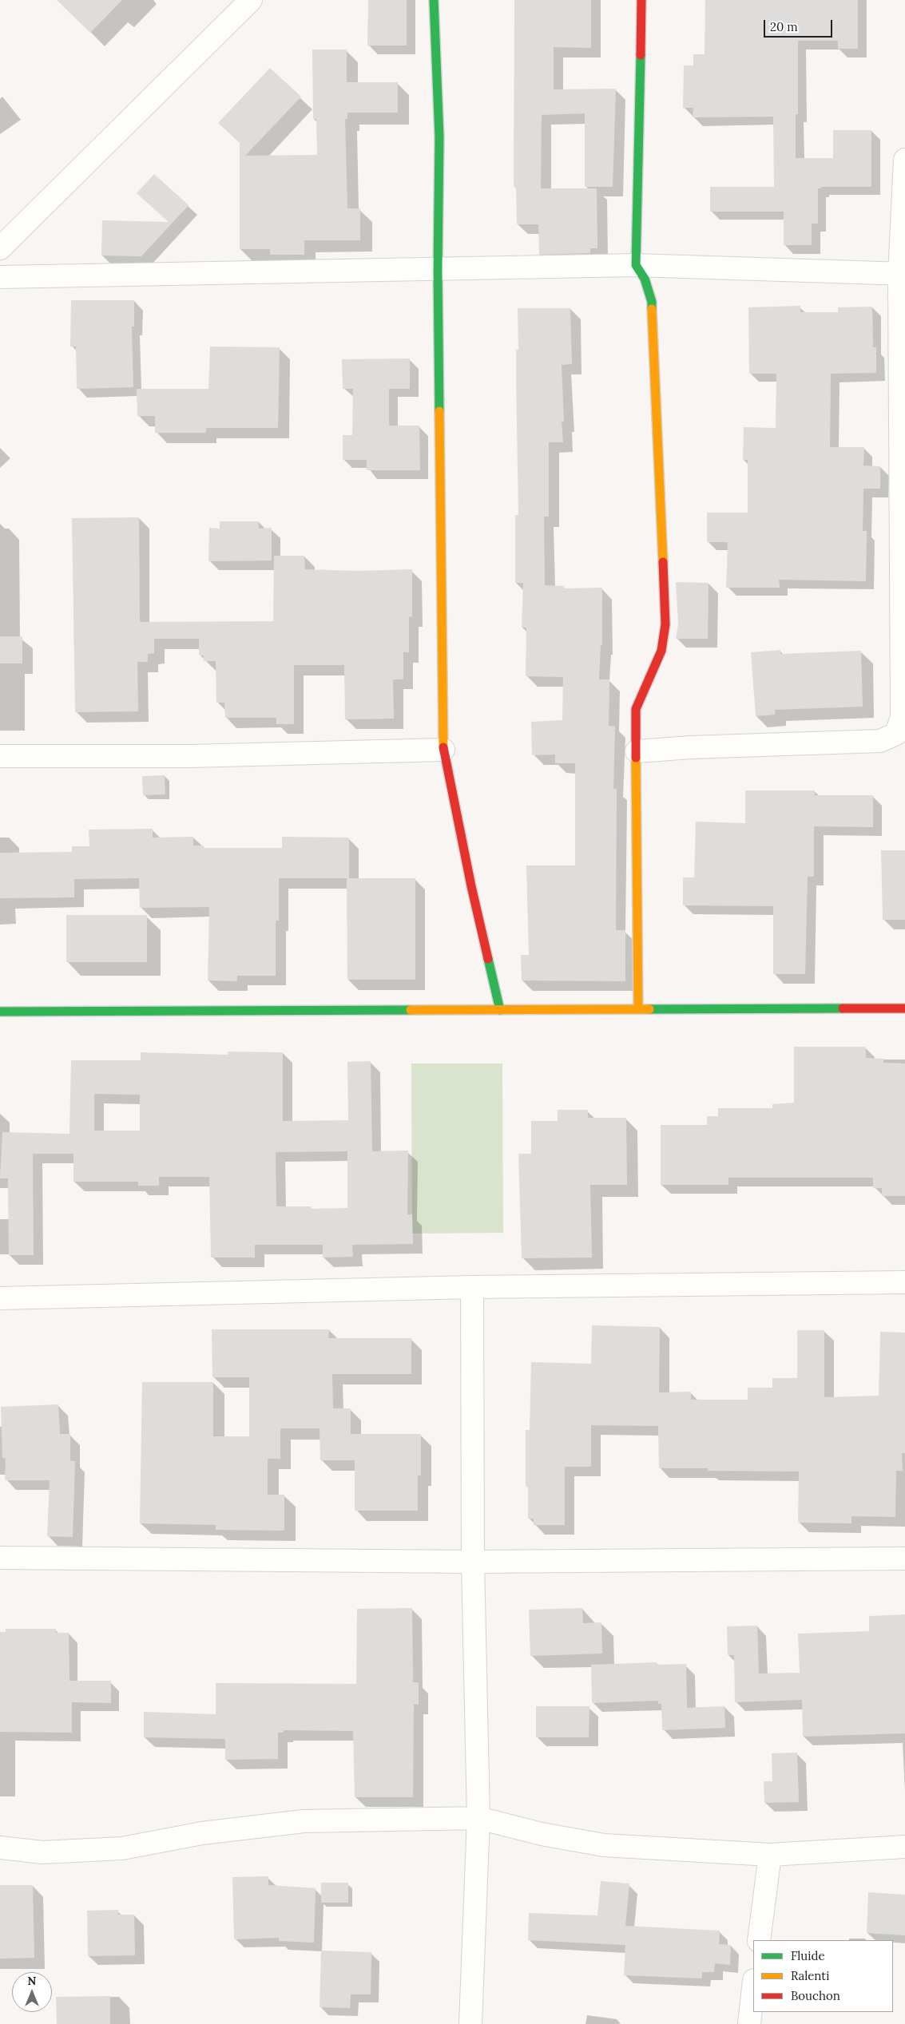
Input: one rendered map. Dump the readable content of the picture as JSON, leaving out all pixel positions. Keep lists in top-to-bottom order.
{
  "legend": ["Fluide", "Ralenti", "Bouchon"],
  "scale_bar": "20 m",
  "north": "top"
}
